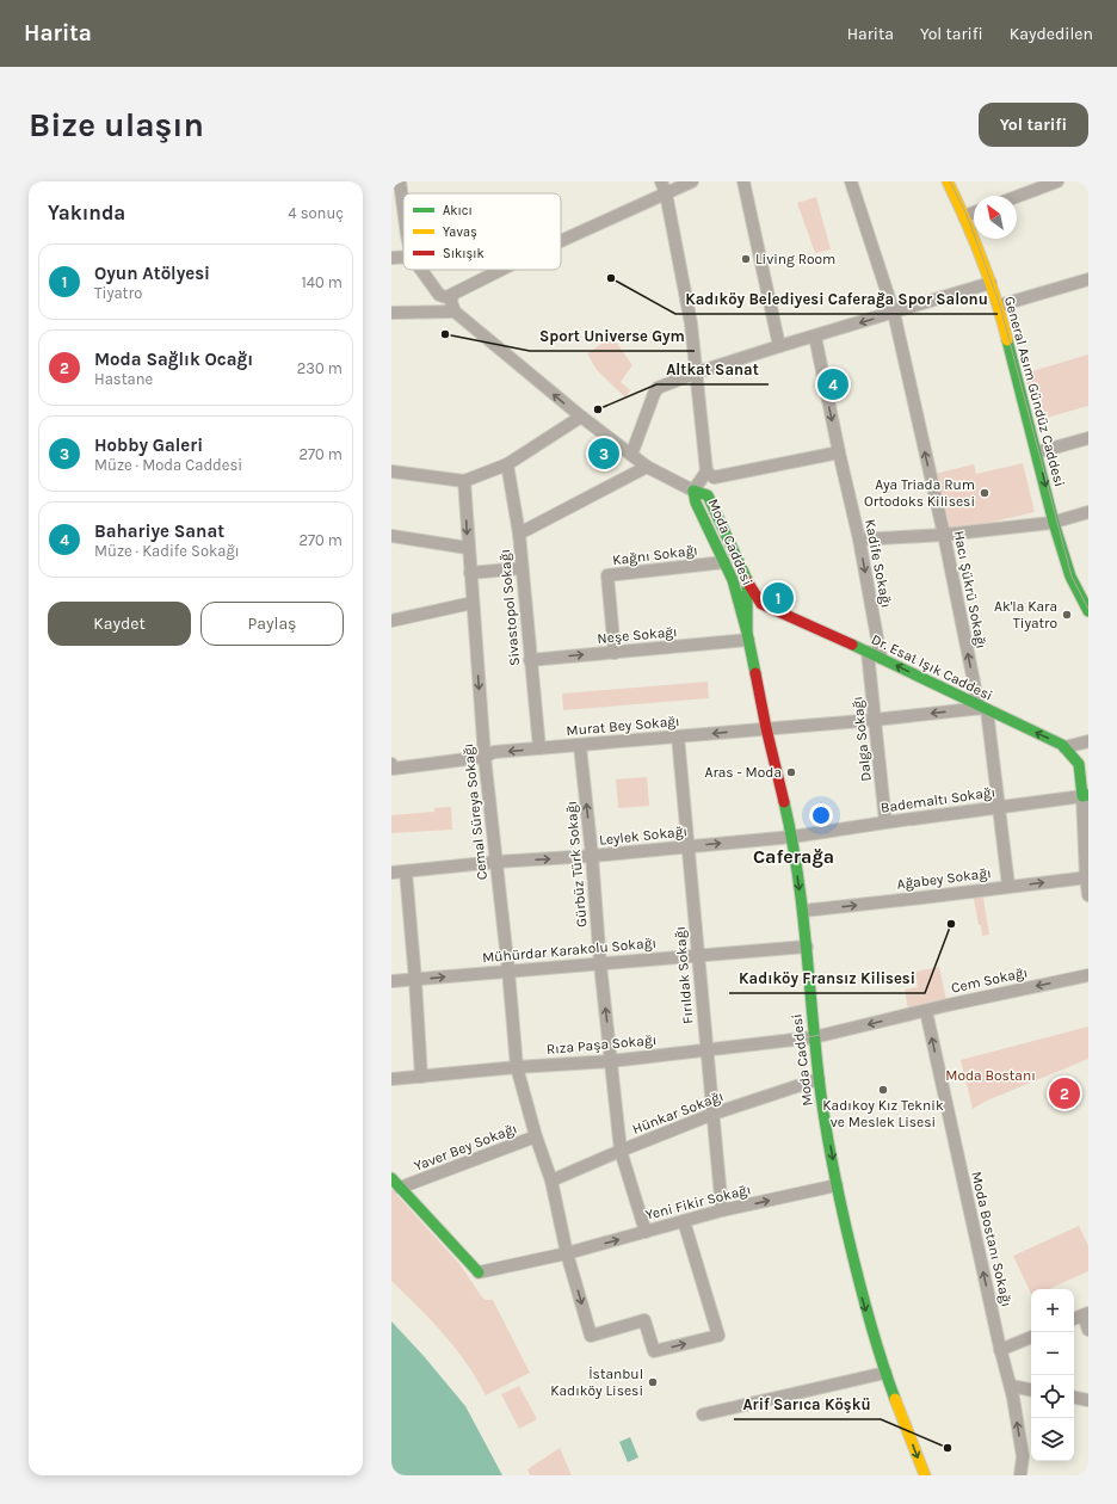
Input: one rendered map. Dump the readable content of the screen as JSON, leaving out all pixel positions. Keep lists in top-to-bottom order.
{
  "streets": {
    "street": [
      "General Asım Gündüz Caddesi",
      "Moda Caddesi",
      "Kağnı Sokağı",
      "Kadife Sokağı",
      "Hacı Şükrü Sokağı",
      "Sivastopol Sokağı",
      "Neşe Sokağı",
      "Dr. Esat Işık Caddesi",
      "Murat Bey Sokağı",
      "Dalga Sokağı",
      "Bademaltı Sokağı",
      "Cemal Süreya Sokağı",
      "Leylek Sokağı",
      "Gürbüz Türk Sokağı",
      "Ağabey Sokağı",
      "Mühürdar Karakolu Sokağı",
      "Fırıldak Sokağı",
      "Cem Sokağı",
      "Rıza Paşa Sokağı",
      "Hünkar Sokağı",
      "Yaver Bey Sokağı",
      "Yeni Fikir Sokağı",
      "Moda Bostanı Sokağı"
    ]
  },
  "crossings": [
    ["Moda Caddesi", "Kağnı Sokağı"],
    ["Moda Caddesi", "Neşe Sokağı"],
    ["Moda Caddesi", "Dr. Esat Işık Caddesi"],
    ["Moda Caddesi", "Murat Bey Sokağı"],
    ["Moda Caddesi", "Bademaltı Sokağı"],
    ["Moda Caddesi", "Leylek Sokağı"],
    ["Moda Caddesi", "Ağabey Sokağı"],
    ["Moda Caddesi", "Mühürdar Karakolu Sokağı"],
    ["Moda Caddesi", "Cem Sokağı"],
    ["Moda Caddesi", "Rıza Paşa Sokağı"],
    ["Moda Caddesi", "Hünkar Sokağı"],
    ["Moda Caddesi", "Yeni Fikir Sokağı"],
    ["Kağnı Sokağı", "Neşe Sokağı"],
    ["Kadife Sokağı", "Dr. Esat Işık Caddesi"],
    ["Hacı Şükrü Sokağı", "Dr. Esat Işık Caddesi"],
    ["Hacı Şükrü Sokağı", "Murat Bey Sokağı"],
    ["Hacı Şükrü Sokağı", "Bademaltı Sokağı"],
    ["Hacı Şükrü Sokağı", "Ağabey Sokağı"],
    ["Sivastopol Sokağı", "Neşe Sokağı"],
    ["Sivastopol Sokağı", "Murat Bey Sokağı"],
    ["Dr. Esat Işık Caddesi", "Murat Bey Sokağı"],
    ["Dr. Esat Işık Caddesi", "Dalga Sokağı"],
    ["Dr. Esat Işık Caddesi", "Bademaltı Sokağı"],
    ["Murat Bey Sokağı", "Dalga Sokağı"],
    ["Murat Bey Sokağı", "Cemal Süreya Sokağı"],
    ["Murat Bey Sokağı", "Gürbüz Türk Sokağı"],
    ["Murat Bey Sokağı", "Fırıldak Sokağı"],
    ["Dalga Sokağı", "Bademaltı Sokağı"],
    ["Bademaltı Sokağı", "Leylek Sokağı"],
    ["Cemal Süreya Sokağı", "Leylek Sokağı"],
    ["Cemal Süreya Sokağı", "Mühürdar Karakolu Sokağı"],
    ["Cemal Süreya Sokağı", "Rıza Paşa Sokağı"],
    ["Cemal Süreya Sokağı", "Yaver Bey Sokağı"],
    ["Leylek Sokağı", "Gürbüz Türk Sokağı"],
    ["Leylek Sokağı", "Fırıldak Sokağı"],
    ["Gürbüz Türk Sokağı", "Mühürdar Karakolu Sokağı"],
    ["Gürbüz Türk Sokağı", "Rıza Paşa Sokağı"],
    ["Gürbüz Türk Sokağı", "Hünkar Sokağı"],
    ["Gürbüz Türk Sokağı", "Yeni Fikir Sokağı"],
    ["Mühürdar Karakolu Sokağı", "Fırıldak Sokağı"],
    ["Fırıldak Sokağı", "Rıza Paşa Sokağı"],
    ["Fırıldak Sokağı", "Hünkar Sokağı"],
    ["Fırıldak Sokağı", "Yeni Fikir Sokağı"],
    ["Cem Sokağı", "Rıza Paşa Sokağı"],
    ["Cem Sokağı", "Moda Bostanı Sokağı"],
    ["Hünkar Sokağı", "Yaver Bey Sokağı"],
    ["Yaver Bey Sokağı", "Yeni Fikir Sokağı"]
  ],
  "one_way": [
    "Kadife Sokağı",
    "Hacı Şükrü Sokağı",
    "Neşe Sokağı",
    "Dr. Esat Işık Caddesi",
    "Murat Bey Sokağı",
    "Leylek Sokağı",
    "Gürbüz Türk Sokağı",
    "Ağabey Sokağı",
    "Cem Sokağı",
    "Yeni Fikir Sokağı",
    "Moda Bostanı Sokağı"
  ],
  "districts": ["Caferağa"],
  "parks": ["Moda Bostanı"],
  "places": [
    "Living Room",
    "Kadıköy Belediyesi Caferağa Spor Salonu",
    "Sport Universe Gym",
    "Altkat Sanat",
    "Aya Triada Rum Ortodoks Kilisesi",
    "Ak'la Kara Tiyatro",
    "Aras - Moda",
    "Kadıköy Fransız Kilisesi",
    "Kadıkoy Kız Teknik ve Meslek Lisesi",
    "İstanbul Kadıköy Lisesi",
    "Arif Sarıca Köşkü"
  ],
  "legend": ["Akıcı", "Yavaş", "Sıkışık"],
  "north": "top left",
  "page": {
    "header": "Harita",
    "nav": ["Harita", "Yol tarifi", "Kaydedilen"],
    "buttons": [
      "Yol tarifi",
      ["Kaydet", "Paylaş"]
    ],
    "title": "Bize ulaşın",
    "heading": ["Yakında", "4 sonuç"],
    "list": [
      {
        "mark": "1",
        "name": "Oyun Atölyesi",
        "note": "Tiyatro",
        "value": "140 m"
      },
      {
        "mark": "2",
        "name": "Moda Sağlık Ocağı",
        "note": "Hastane",
        "value": "230 m"
      },
      {
        "mark": "3",
        "name": "Hobby Galeri",
        "note": "Müze · Moda Caddesi",
        "value": "270 m"
      },
      {
        "mark": "4",
        "name": "Bahariye Sanat",
        "note": "Müze · Kadife Sokağı",
        "value": "270 m"
      }
    ],
    "pins": [
      "4",
      "3",
      "1",
      "2"
    ],
    "map_buttons": ["+", "−"]
  }
}
